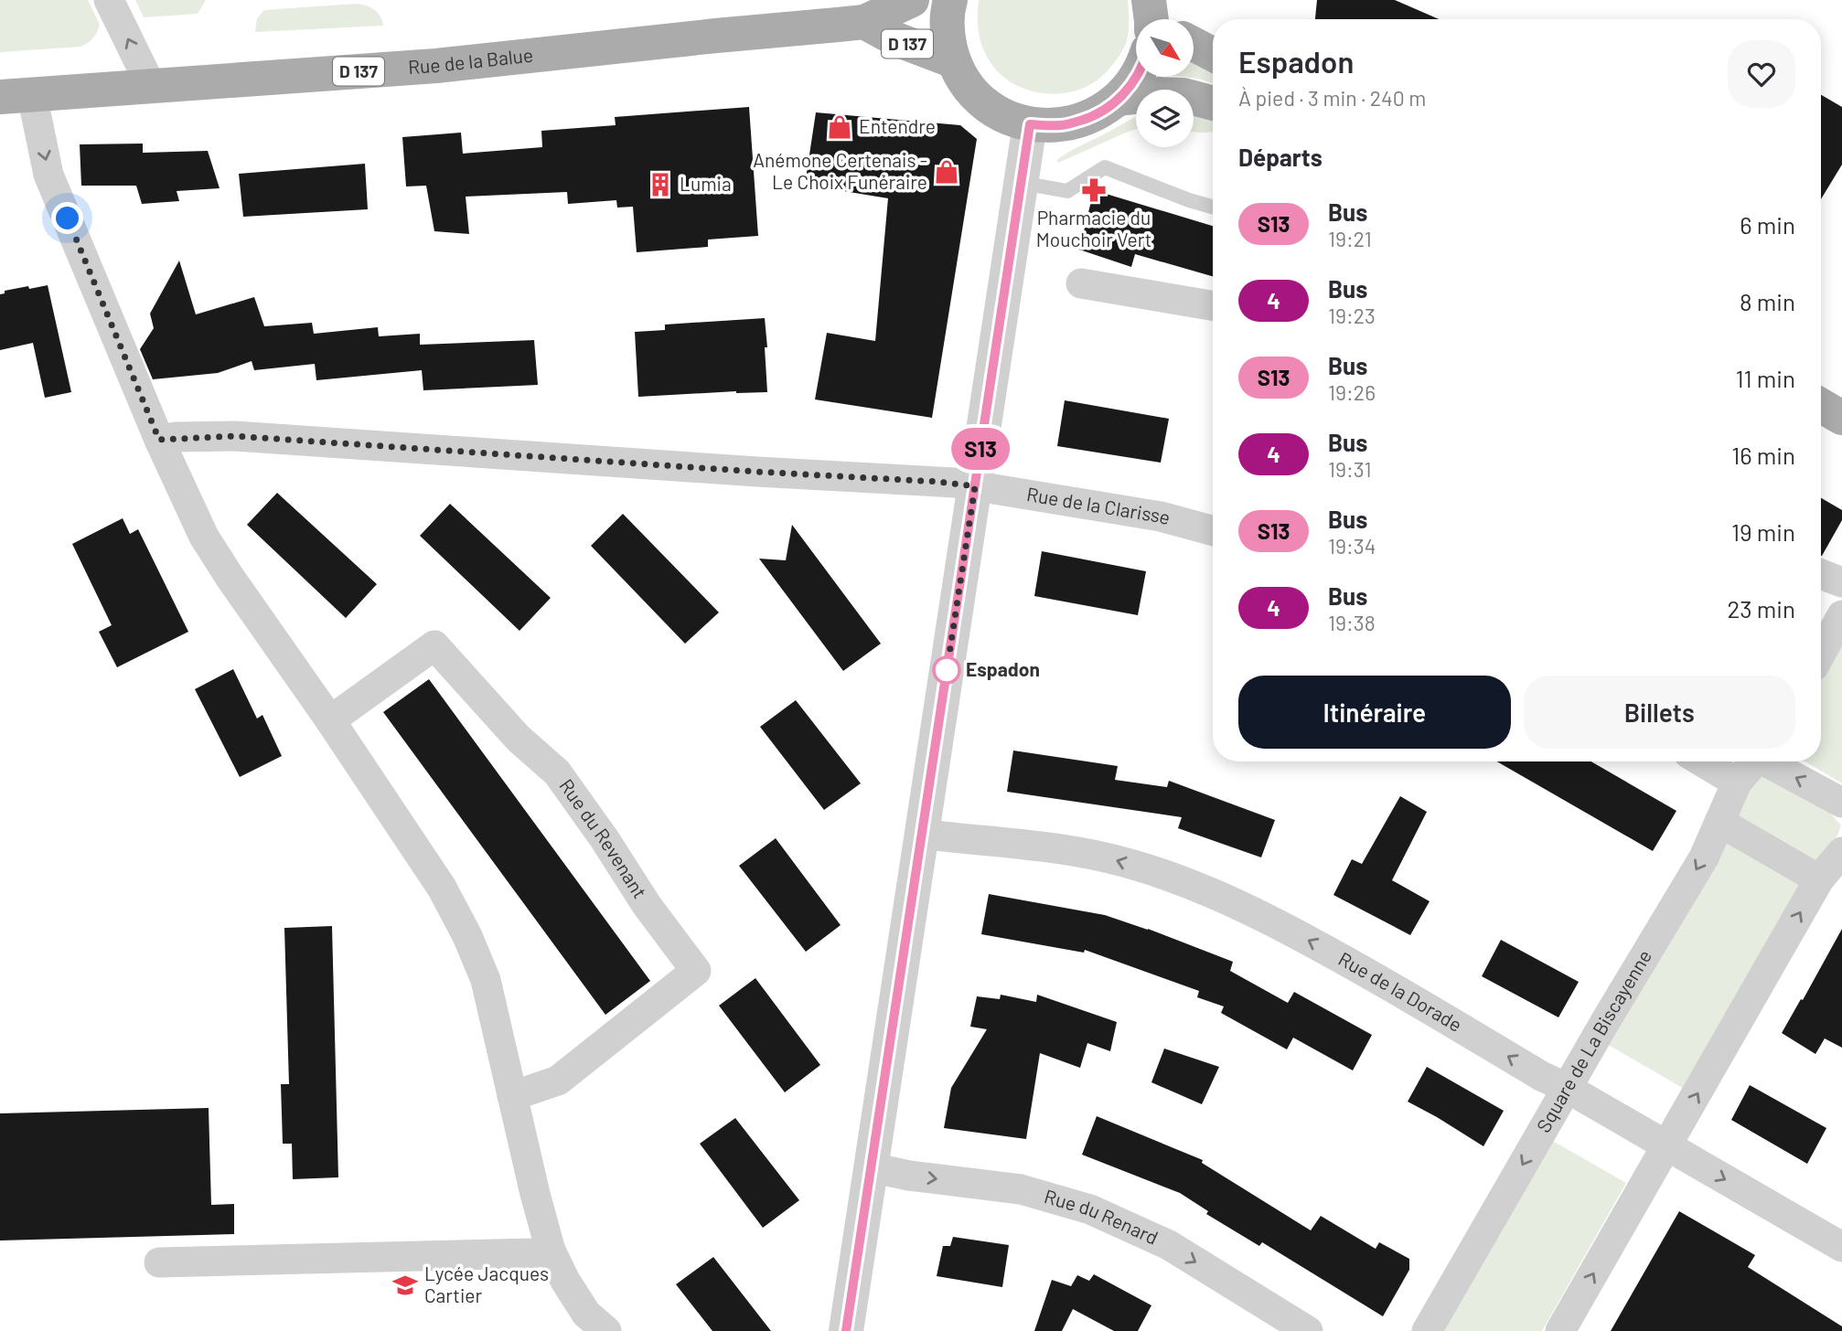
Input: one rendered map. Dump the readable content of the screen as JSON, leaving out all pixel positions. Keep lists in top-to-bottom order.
{
  "streets": {
    "main road": ["D 137", "Rue de la Balue"],
    "street": [
      "Rue de la Clarisse",
      "Rue du Revenant",
      "Rue de la Dorade",
      "Square de La Biscayenne",
      "Rue du Renard"
    ]
  },
  "crossings": [
    ["D 137", "Rue de la Balue"],
    ["Rue de la Dorade", "Square de La Biscayenne"]
  ],
  "one_way": ["Rue du Renard"],
  "places": {
    "shop": ["Entendre", "Anémone Certenais - Le Choix Funéraire"],
    "building": ["Lumia"],
    "pharmacy": ["Pharmacie du Mouchoir Vert"],
    "other": ["Espadon"],
    "school or university": ["Lycée Jacques Cartier"]
  },
  "lines": ["bus line S13"],
  "north": "bottom right",
  "page": {
    "on_map": "S13",
    "heading": [
      ["Espadon", "À pied · 3 min · 240 m"],
      "Départs"
    ],
    "list": [
      {
        "mark": "S13",
        "name": "Bus",
        "note": "19:21",
        "value": "6 min"
      },
      {
        "mark": "4",
        "name": "Bus",
        "note": "19:23",
        "value": "8 min"
      },
      {
        "mark": "S13",
        "name": "Bus",
        "note": "19:26",
        "value": "11 min"
      },
      {
        "mark": "4",
        "name": "Bus",
        "note": "19:31",
        "value": "16 min"
      },
      {
        "mark": "S13",
        "name": "Bus",
        "note": "19:34",
        "value": "19 min"
      },
      {
        "mark": "4",
        "name": "Bus",
        "note": "19:38",
        "value": "23 min"
      }
    ],
    "buttons": ["Itinéraire", "Billets"]
  }
}
